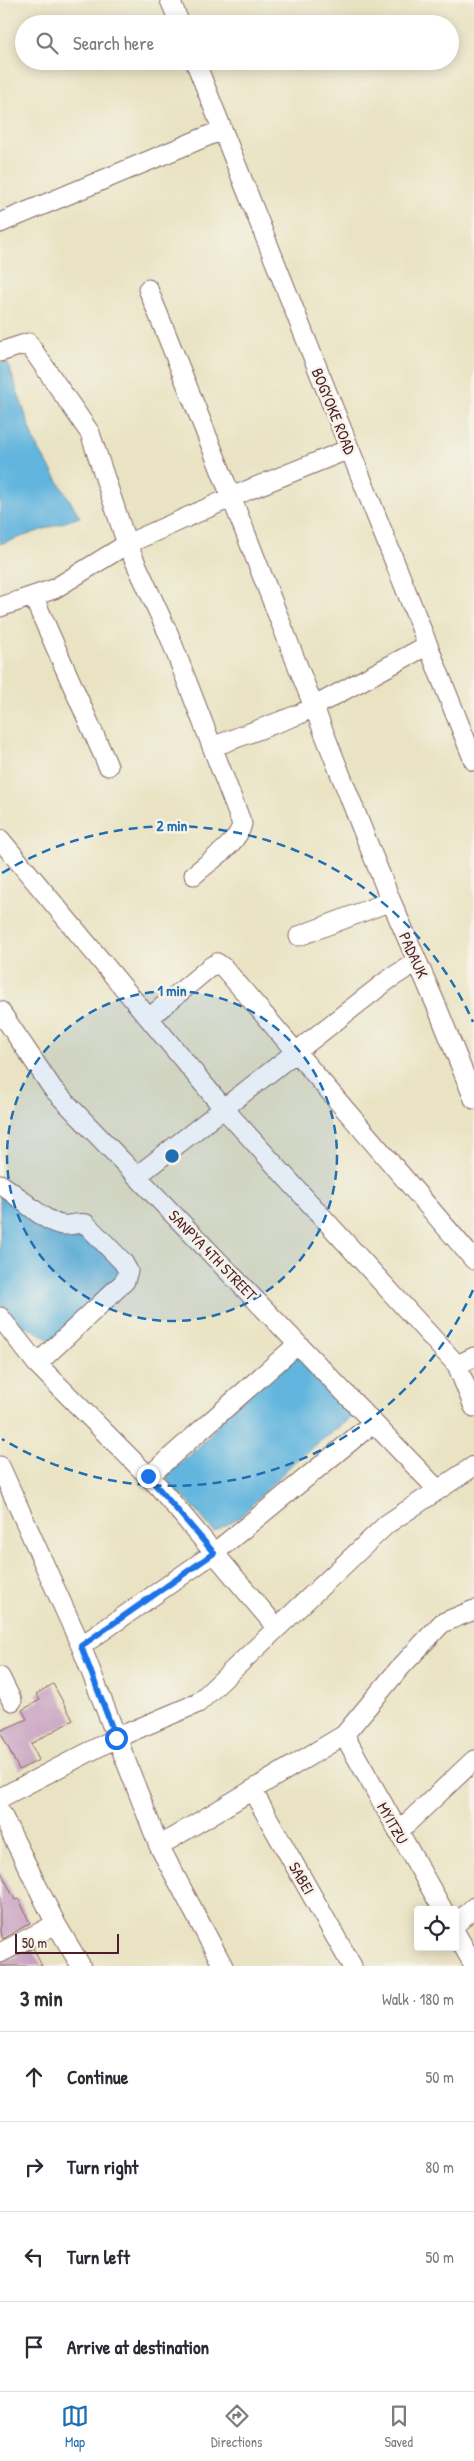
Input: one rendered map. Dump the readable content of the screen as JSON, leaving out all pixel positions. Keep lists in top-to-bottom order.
{
  "streets": {
    "street": [
      "BOGYOKE ROAD",
      "PADAUK",
      "SANPYA 4TH STREET",
      "MYITZU",
      "SABEI"
    ]
  },
  "scale_bar": "50 m",
  "page": {
    "search": "Search here",
    "scale": "50 m",
    "heading": ["3 min", "Walk · 180 m"],
    "list": [
      ["Continue", "50 m"],
      ["Turn right", "80 m"],
      ["Turn left", "50 m"],
      "Arrive at destination"
    ],
    "nav": ["Map", "Directions", "Saved"]
  },
  "rings": ["2 min", "1 min"]
}
